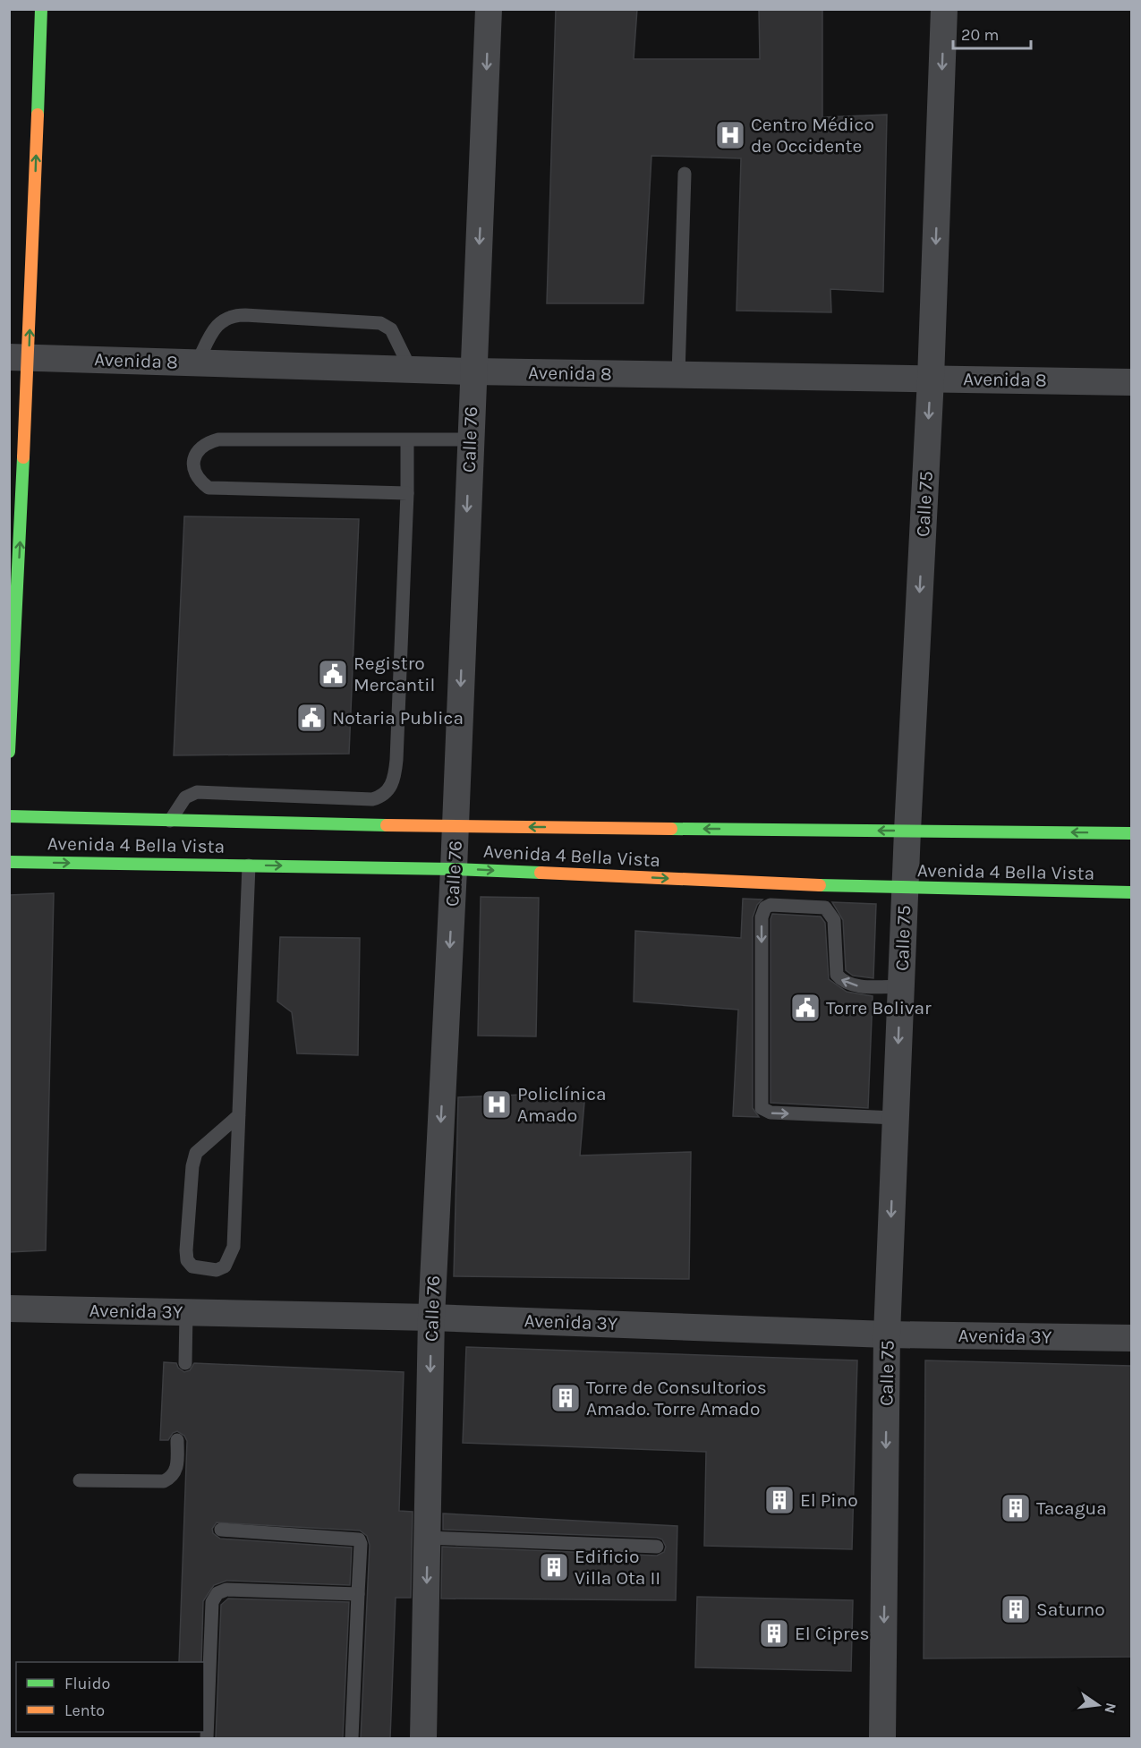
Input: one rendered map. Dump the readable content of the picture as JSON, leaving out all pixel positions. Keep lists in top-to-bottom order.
{
  "streets": {
    "street": [
      "Avenida 8",
      "Calle 76",
      "Calle 75",
      "Avenida 4 Bella Vista",
      "Avenida 3Y"
    ]
  },
  "crossings": [
    ["Avenida 8", "Calle 76"],
    ["Avenida 8", "Calle 75"],
    ["Calle 76", "Avenida 4 Bella Vista"],
    ["Calle 76", "Avenida 3Y"],
    ["Calle 75", "Avenida 4 Bella Vista"],
    ["Calle 75", "Avenida 3Y"]
  ],
  "one_way": ["Calle 76", "Calle 75"],
  "places": {
    "hospital": ["Centro Médico de Occidente", "Policlínica Amado"],
    "public building": ["Registro Mercantil", "Notaria Publica", "Torre Bolivar"],
    "building": [
      "Torre de Consultorios Amado. Torre Amado",
      "El Pino",
      "Tacagua",
      "Edificio Villa Ota II",
      "Saturno",
      "El Cipres"
    ]
  },
  "legend": ["Fluido", "Lento"],
  "scale_bar": "20 m",
  "north": "right"
}
